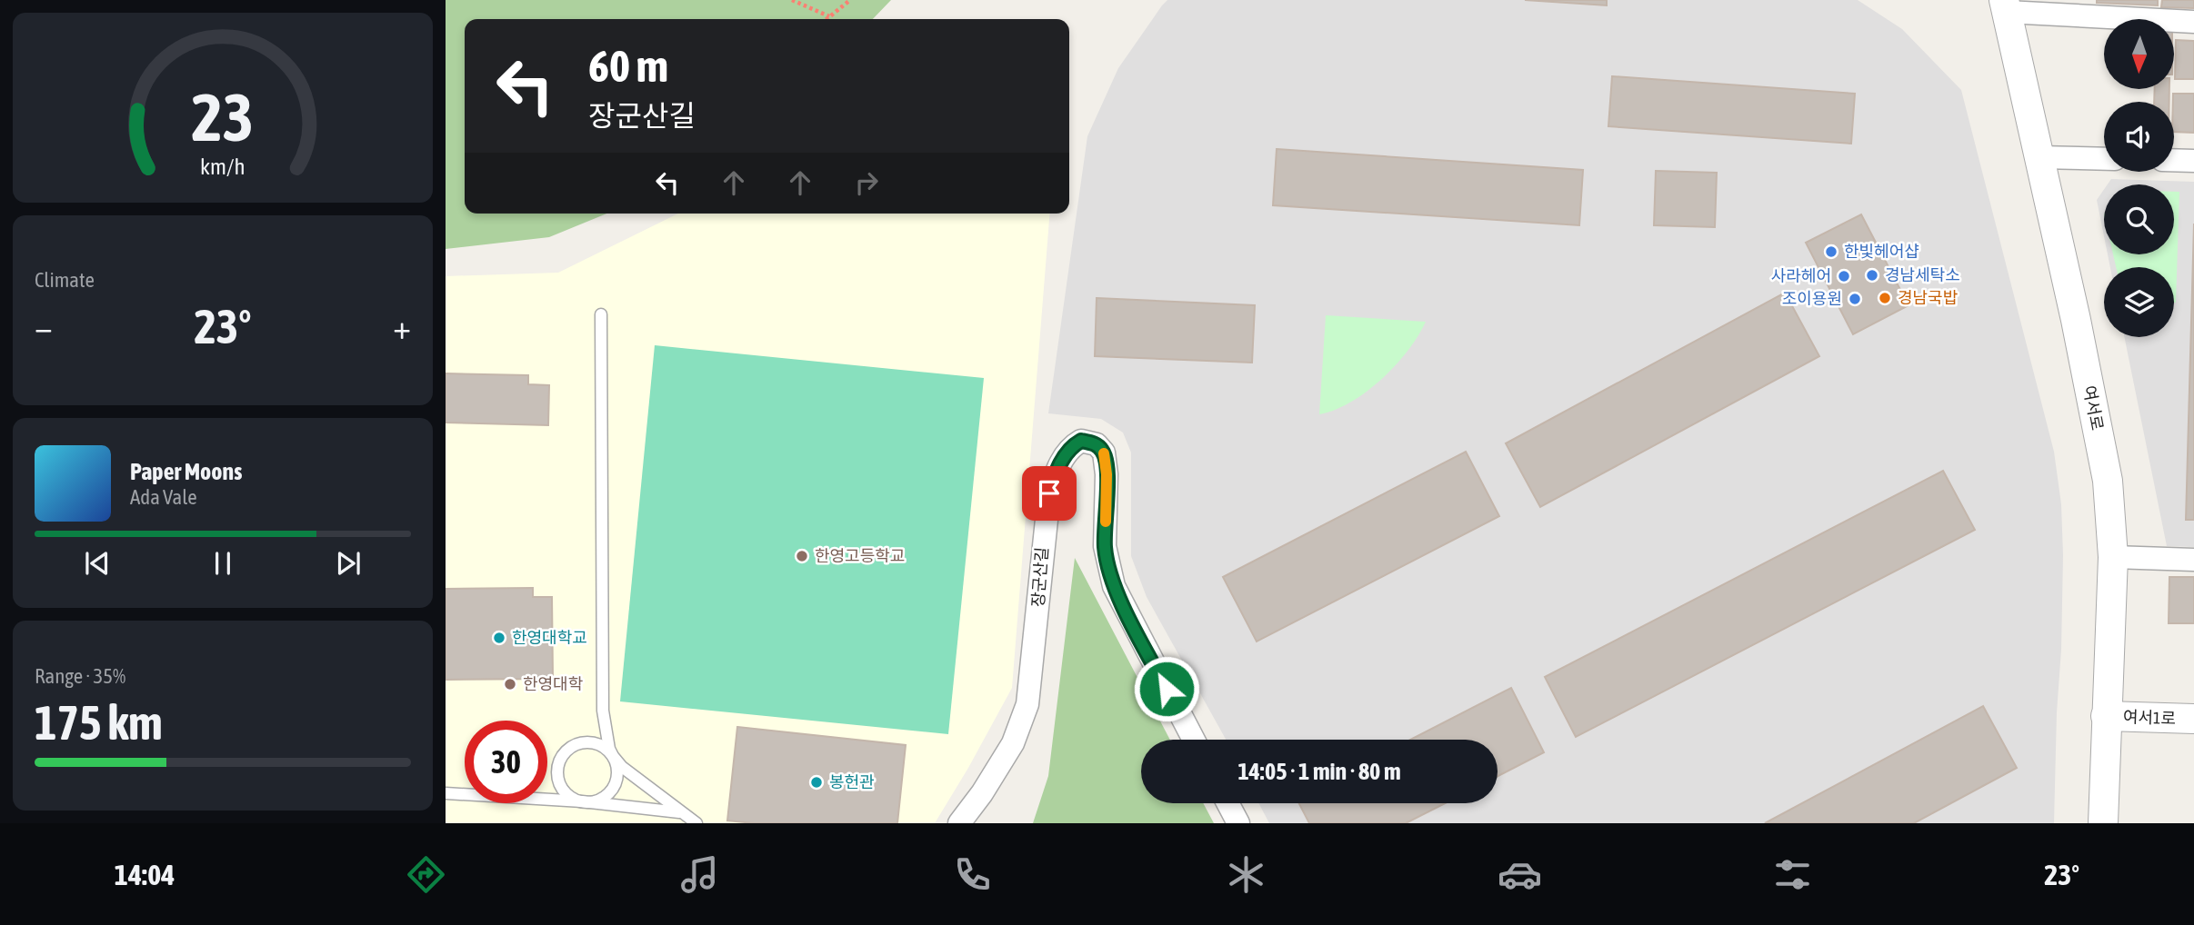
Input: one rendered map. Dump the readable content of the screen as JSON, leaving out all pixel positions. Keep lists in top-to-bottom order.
{
  "streets": {
    "street": ["여서로", "장군산길", "여서1로"]
  },
  "crossings": [
    ["여서로", "여서1로"]
  ],
  "places": [
    "한빛헤어샵",
    "경남세탁소",
    "사라헤어",
    "경남국밥",
    "조이용원",
    "한영고등학교",
    "한영대학교",
    "한영대학",
    "봉헌관"
  ],
  "north": "bottom",
  "page": {
    "turn": ["60 m", "장군산길"],
    "tile": [
      "Climate",
      ["Range · 35%", "175 km"]
    ],
    "heat": ["−", "23°", "+"],
    "song": ["Paper Moons", "Ada Vale"],
    "limit": "30",
    "trip": "14:05 · 1 min · 80 m",
    "tabs": ["14:04", "23°"],
    "gauge": ["23", "km/h"]
  }
}
